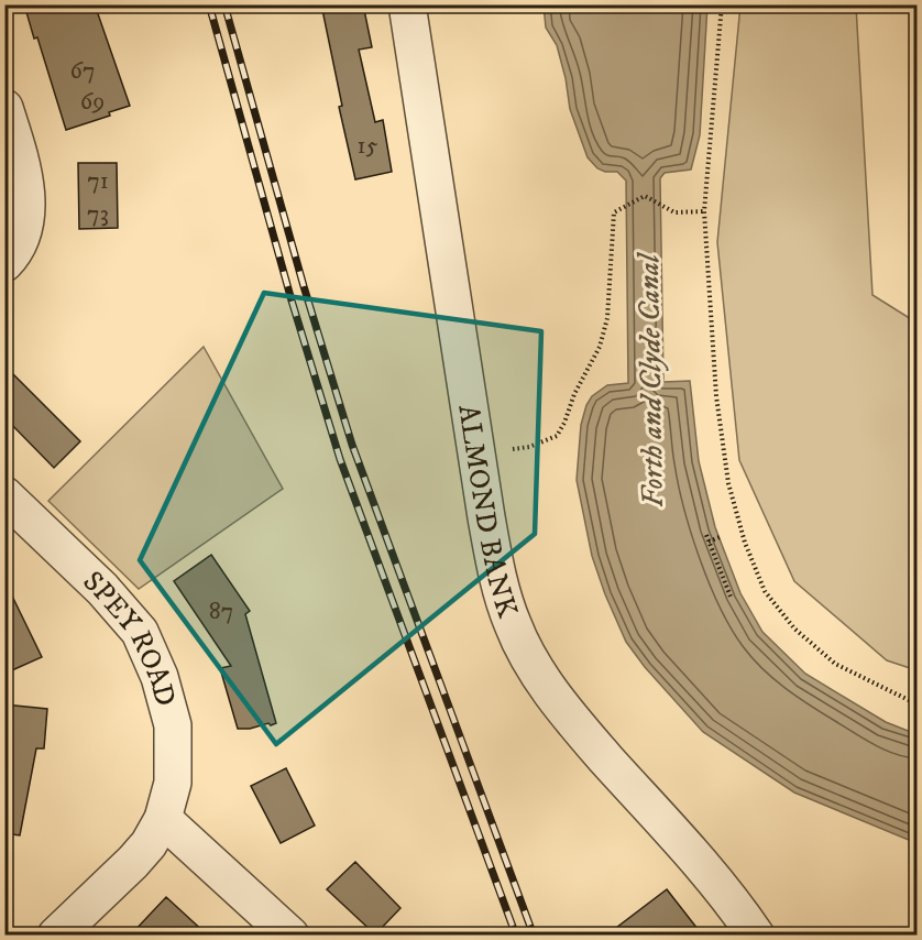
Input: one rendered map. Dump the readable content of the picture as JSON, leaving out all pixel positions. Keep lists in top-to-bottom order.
{
  "streets": {
    "street": ["ALMOND BANK", "SPEY ROAD"]
  },
  "water": ["Forth and Clyde Canal"],
  "house_numbers": [
    "67",
    "69",
    "15",
    "71",
    "73",
    "87"
  ]
}
